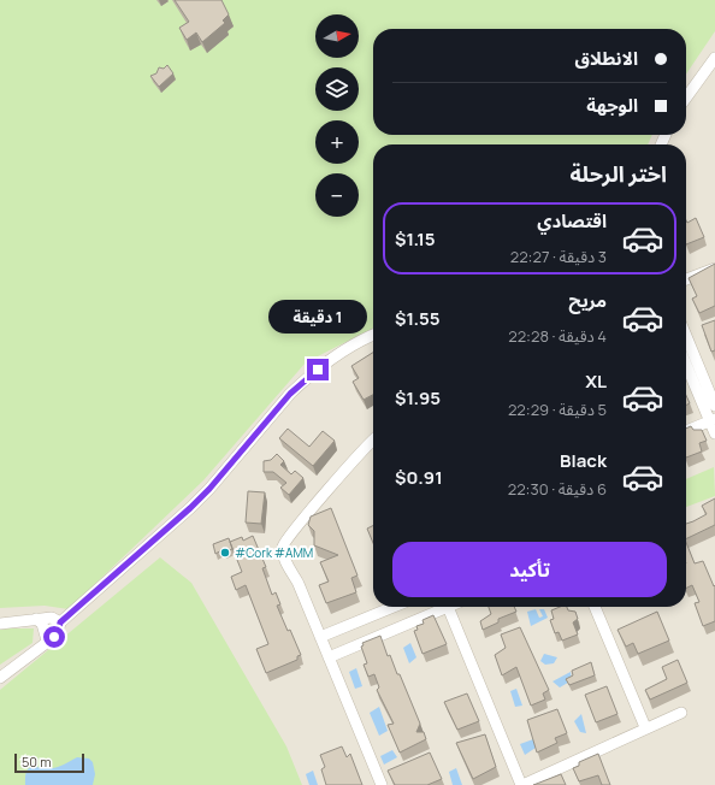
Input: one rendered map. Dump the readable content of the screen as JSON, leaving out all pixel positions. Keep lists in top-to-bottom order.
{
  "places": ["#Cork #AMM"],
  "scale_bar": "50 m",
  "north": "right",
  "page": {
    "map_buttons": ["+", "−"],
    "banner": ["الانطلاق", "الوجهة"],
    "heading": "اختر الرحلة",
    "list": [
      {
        "name": "اقتصادي",
        "note": "3 دقيقة · 22:27",
        "value": "$1.15"
      },
      {
        "name": "مريح",
        "note": "4 دقيقة · 22:28",
        "value": "$1.55"
      },
      {
        "name": "XL",
        "note": "5 دقيقة · 22:29",
        "value": "$1.95"
      },
      {
        "name": "Black",
        "note": "6 دقيقة · 22:30",
        "value": "$0.91"
      }
    ],
    "bubble": "1 دقيقة",
    "buttons": "تأكيد",
    "scale": "50 m"
  }
}
